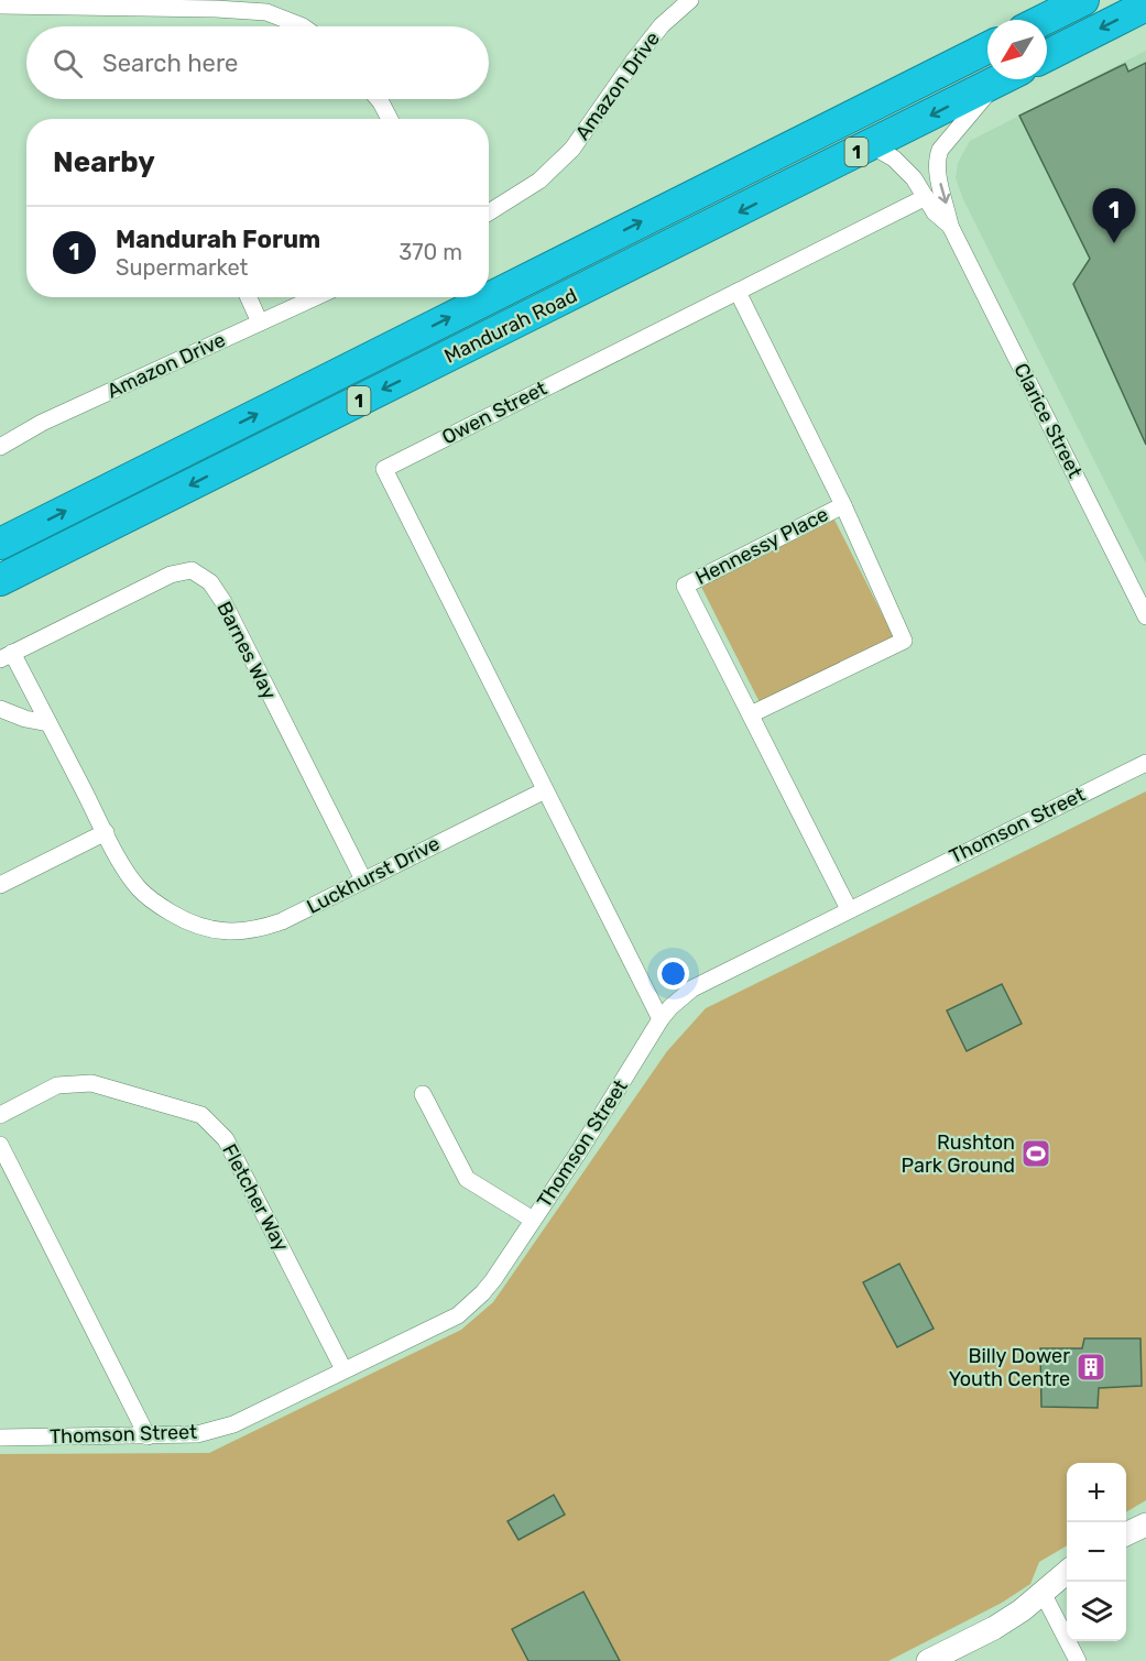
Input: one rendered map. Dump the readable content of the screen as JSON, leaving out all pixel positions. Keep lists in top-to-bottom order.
{
  "streets": {
    "highway": ["1", "Mandurah Road"],
    "street": [
      "Amazon Drive",
      "Owen Street",
      "Clarice Street",
      "Hennessy Place",
      "Barnes Way",
      "Thomson Street",
      "Luckhurst Drive",
      "Fletcher Way"
    ]
  },
  "crossings": [
    ["Mandurah Road", "Clarice Street"],
    ["Owen Street", "Clarice Street"],
    ["Owen Street", "Hennessy Place"],
    ["Owen Street", "Luckhurst Drive"],
    ["Hennessy Place", "Thomson Street"],
    ["Barnes Way", "Luckhurst Drive"],
    ["Thomson Street", "Fletcher Way"]
  ],
  "places": {
    "sports": ["Rushton Park Ground"],
    "building": ["Billy Dower Youth Centre"]
  },
  "north": "bottom left",
  "page": {
    "search": "Search here",
    "heading": "Nearby",
    "pins": "1",
    "list": [
      {
        "mark": "1",
        "name": "Mandurah Forum",
        "note": "Supermarket",
        "value": "370 m"
      }
    ],
    "map_buttons": ["+", "−"]
  }
}
